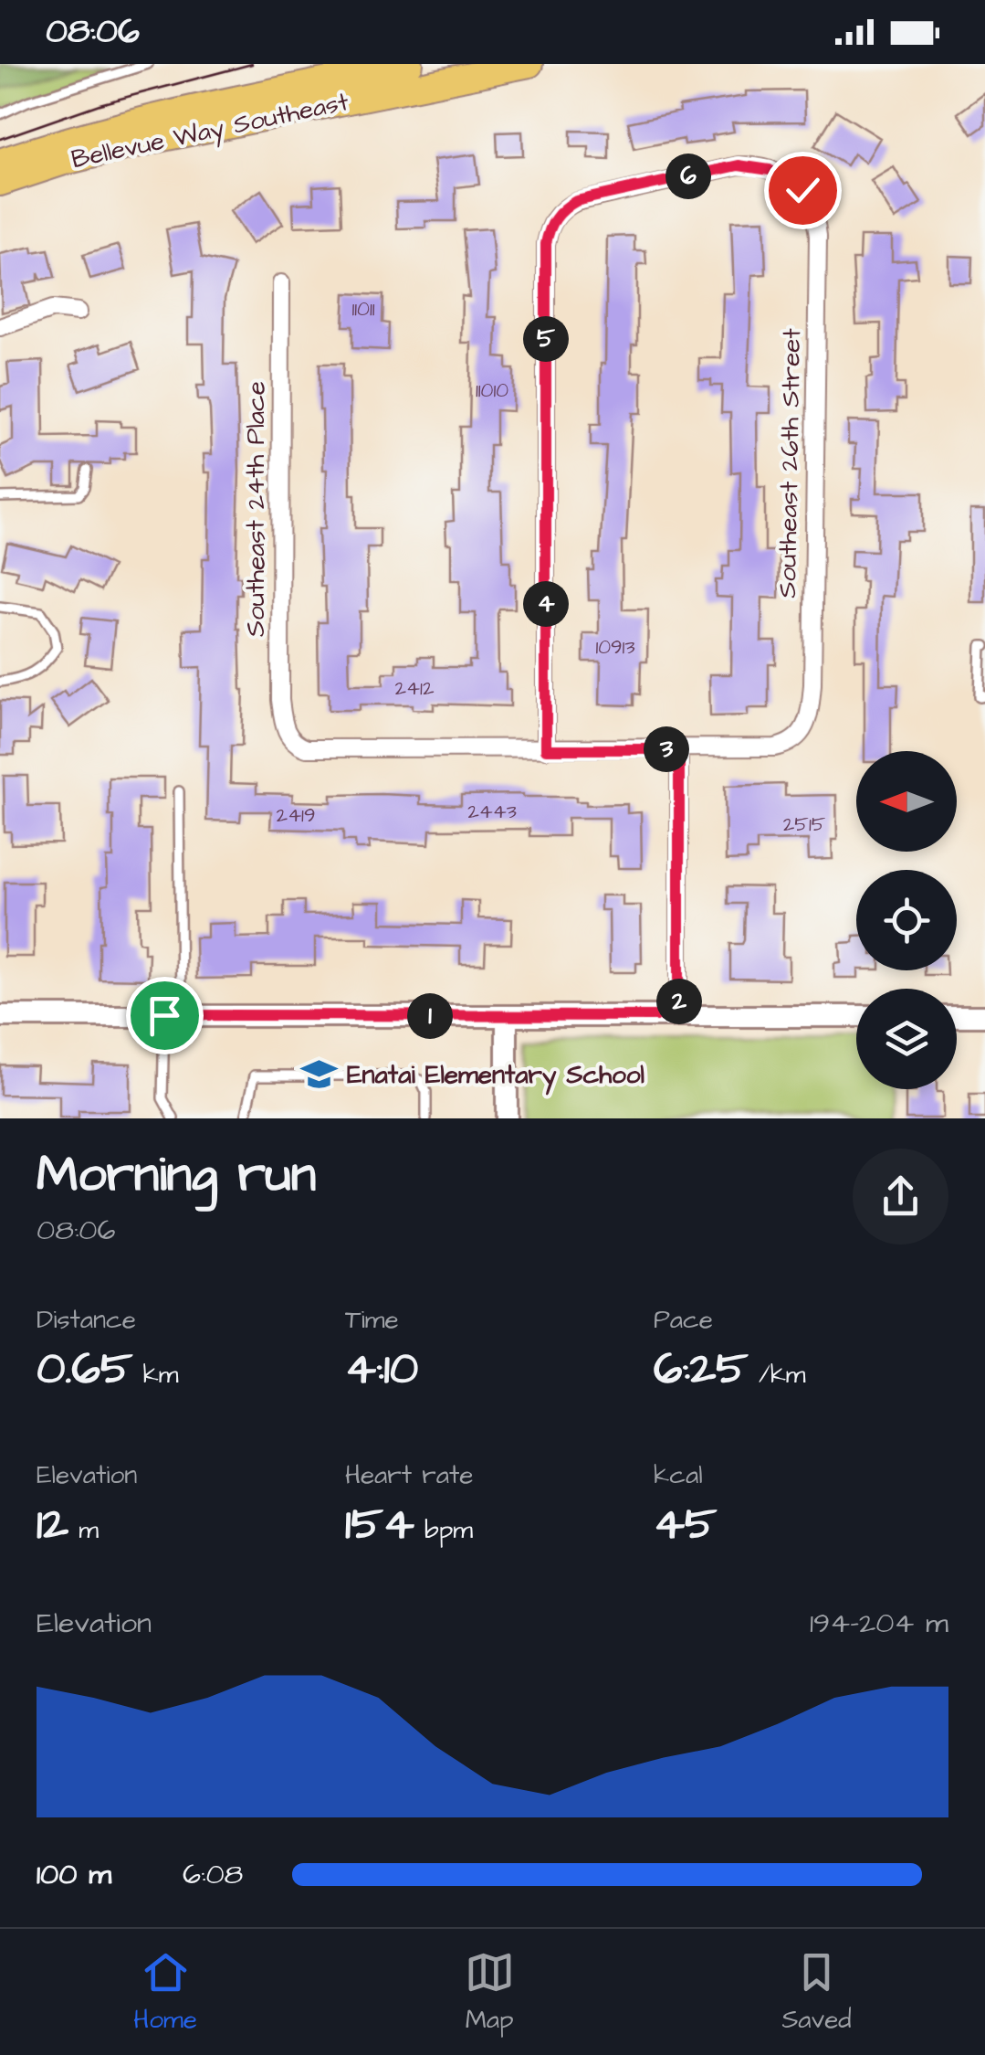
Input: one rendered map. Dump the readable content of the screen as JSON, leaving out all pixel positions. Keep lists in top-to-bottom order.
{
  "streets": {
    "main road": ["Bellevue Way Southeast"],
    "street": ["Southeast 26th Street", "Southeast 24th Place"]
  },
  "crossings": [
    ["Southeast 26th Street", "Southeast 24th Place"]
  ],
  "places": {
    "school or university": ["Enatai Elementary School"]
  },
  "house_numbers": [
    "11011",
    "11010",
    "10913",
    "2412",
    "2443",
    "2419",
    "2515"
  ],
  "north": "left",
  "page": {
    "status": "08:06",
    "pins": [
      "6",
      "5",
      "4",
      "3",
      "2",
      "1"
    ],
    "heading": ["Morning run", "08:06"],
    "stats": [
      ["Distance", "0.65 km"],
      ["Time", "4:10"],
      ["Pace", "6:25 /km"],
      ["Elevation", "12 m"],
      ["Heart rate", "154 bpm"],
      ["kcal", "45"]
    ],
    "chart": ["Elevation", "194–204 m"],
    "list": [
      {
        "name": "100 m",
        "note": "6:08"
      }
    ],
    "tabs": ["Home", "Map", "Saved"]
  }
}
